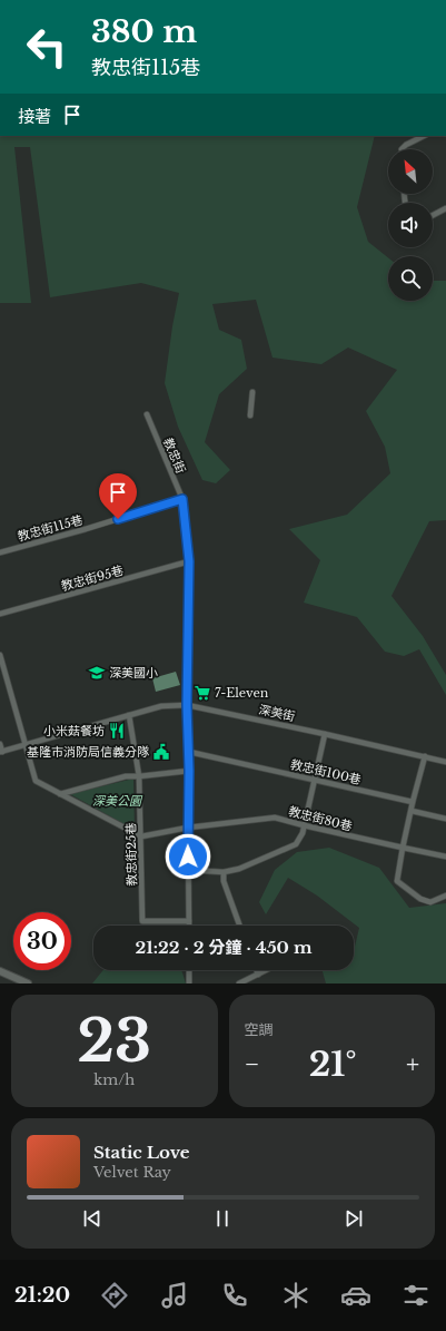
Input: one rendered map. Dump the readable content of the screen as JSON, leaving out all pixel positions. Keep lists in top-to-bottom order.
{
  "streets": {
    "street": [
      "教忠街",
      "教忠街115巷",
      "教忠街95巷",
      "深美街",
      "教忠街100巷",
      "教忠街80巷",
      "教忠街25巷"
    ]
  },
  "crossings": [
    ["教忠街", "教忠街115巷"],
    ["教忠街", "教忠街95巷"],
    ["教忠街", "深美街"],
    ["教忠街", "教忠街100巷"],
    ["教忠街", "教忠街80巷"],
    ["教忠街", "教忠街25巷"],
    ["深美街", "教忠街25巷"],
    ["教忠街80巷", "教忠街25巷"]
  ],
  "parks": ["深美公園"],
  "places": {
    "school or university": ["深美國小"],
    "supermarket": ["7-Eleven"],
    "restaurant": ["小米菇餐坊"],
    "public building": ["基隆市消防局信義分隊"]
  },
  "north": "top left",
  "page": {
    "turn": ["380 m", "教忠街115巷"],
    "then": "接著",
    "limit": "30",
    "trip": "21:22 · 2 分鐘 · 450 m",
    "tile": [
      ["23", "km/h"],
      "空調"
    ],
    "heat": ["−", "21°", "+"],
    "song": ["Static Love", "Velvet Ray"],
    "tabs": "21:20"
  }
}
